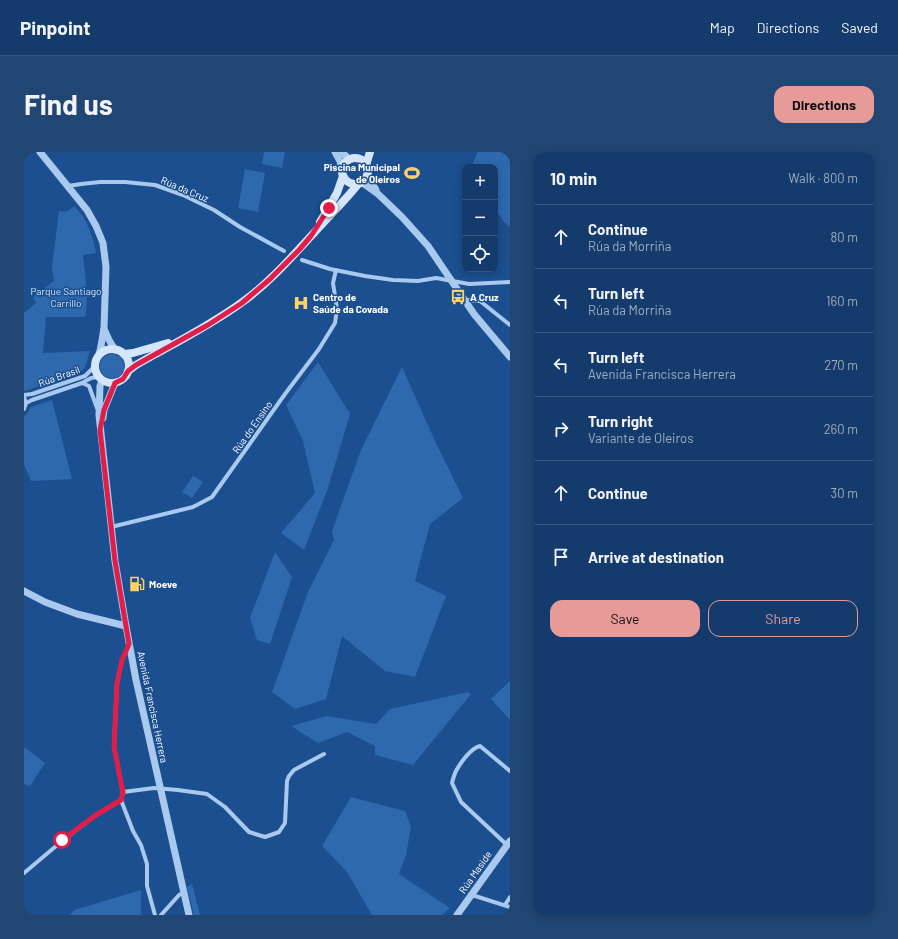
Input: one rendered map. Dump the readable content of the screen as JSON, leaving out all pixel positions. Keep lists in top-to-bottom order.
{
  "streets": {
    "street": [
      "Rúa da Cruz",
      "Rúa Brasil",
      "Rúa do Ensino",
      "Avenida Francisca Herrera",
      "Rúa Maside"
    ]
  },
  "crossings": [
    ["Rúa Brasil", "Avenida Francisca Herrera"],
    ["Rúa do Ensino", "Avenida Francisca Herrera"]
  ],
  "parks": ["Parque Santiago Carrillo"],
  "places": {
    "sports": ["Piscina Municipal de Oleiros"],
    "bus stop": ["A Cruz"],
    "hospital": ["Centro de Saúde da Covada"],
    "fuel station": ["Moeve"]
  },
  "page": {
    "header": "Pinpoint",
    "nav": ["Map", "Directions", "Saved"],
    "buttons": [
      "Directions",
      ["Save", "Share"]
    ],
    "title": "Find us",
    "heading": ["10 min", "Walk · 800 m"],
    "map_buttons": ["+", "−"],
    "list": [
      ["Continue", "Rúa da Morriña", "80 m"],
      ["Turn left", "Rúa da Morriña", "160 m"],
      ["Turn left", "Avenida Francisca Herrera", "270 m"],
      ["Turn right", "Variante de Oleiros", "260 m"],
      ["Continue", "30 m"],
      "Arrive at destination"
    ]
  }
}
